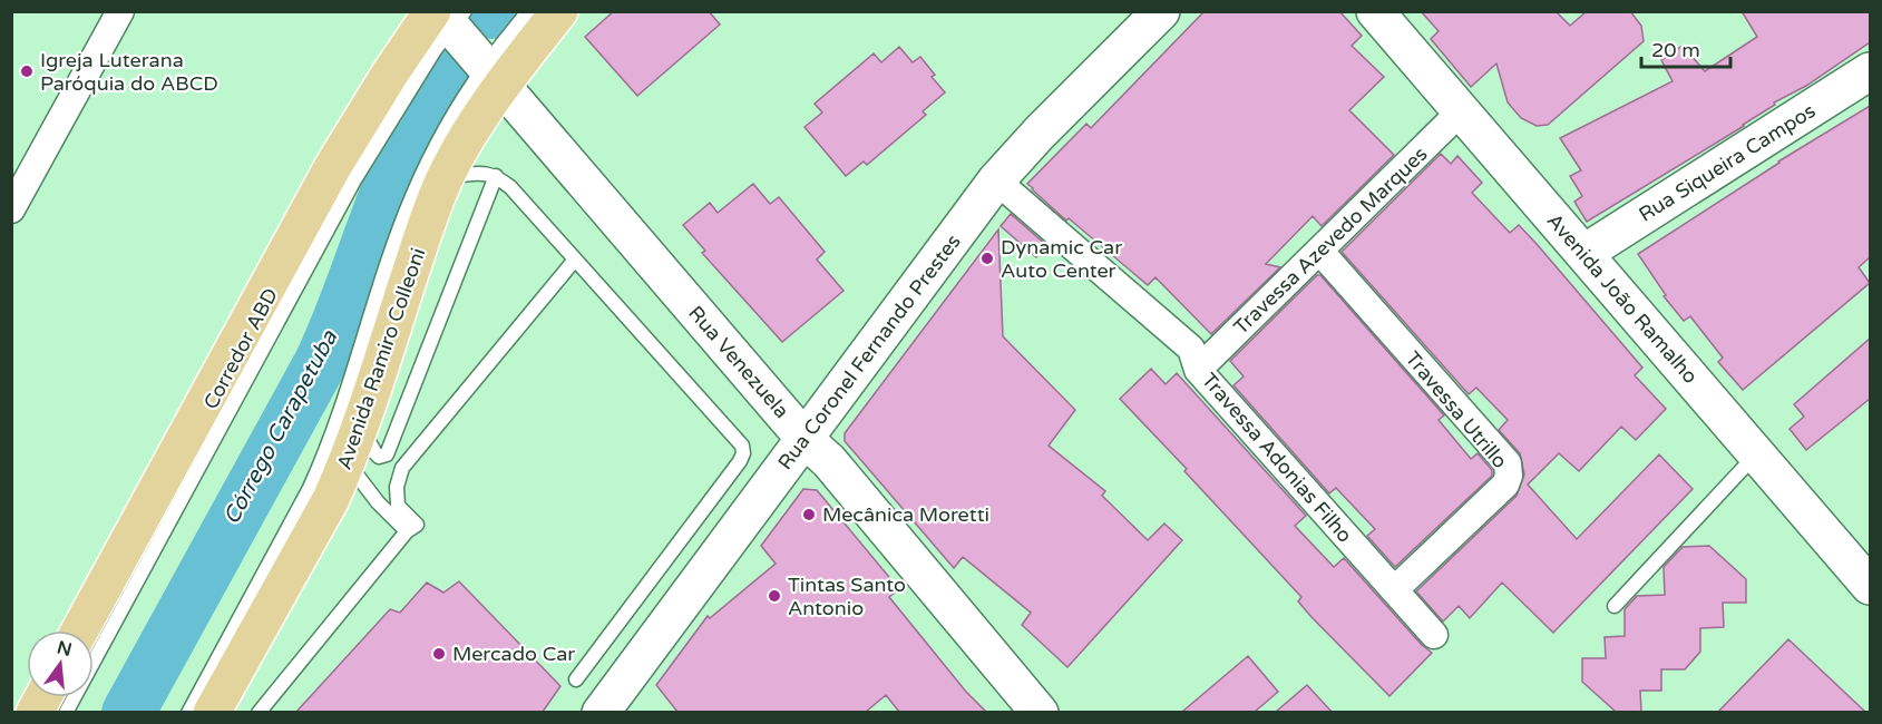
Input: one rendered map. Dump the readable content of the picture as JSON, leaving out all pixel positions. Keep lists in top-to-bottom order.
{
  "streets": {
    "main road": ["Avenida Ramiro Colleoni"],
    "street": [
      "Rua Siqueira Campos",
      "Travessa Azevedo Marques",
      "Avenida João Ramalho",
      "Rua Coronel Fernando Prestes",
      "Rua Venezuela",
      "Travessa Utrillo",
      "Travessa Adonias Filho"
    ],
    "lane": ["Corredor ABD"]
  },
  "crossings": [
    ["Rua Siqueira Campos", "Avenida João Ramalho"],
    ["Travessa Azevedo Marques", "Avenida João Ramalho"],
    ["Travessa Azevedo Marques", "Travessa Utrillo"],
    ["Travessa Azevedo Marques", "Travessa Adonias Filho"],
    ["Corredor ABD", "Rua Venezuela"],
    ["Rua Coronel Fernando Prestes", "Rua Venezuela"],
    ["Rua Coronel Fernando Prestes", "Travessa Adonias Filho"],
    ["Avenida Ramiro Colleoni", "Rua Venezuela"],
    ["Travessa Utrillo", "Travessa Adonias Filho"]
  ],
  "water": ["Córrego Carapetuba"],
  "places": [
    "Igreja Luterana Paróquia do ABCD",
    "Dynamic Car Auto Center",
    "Mecânica Moretti",
    "Tintas Santo Antonio",
    "Mercado Car"
  ],
  "scale_bar": "20 m",
  "north": "top"
}
